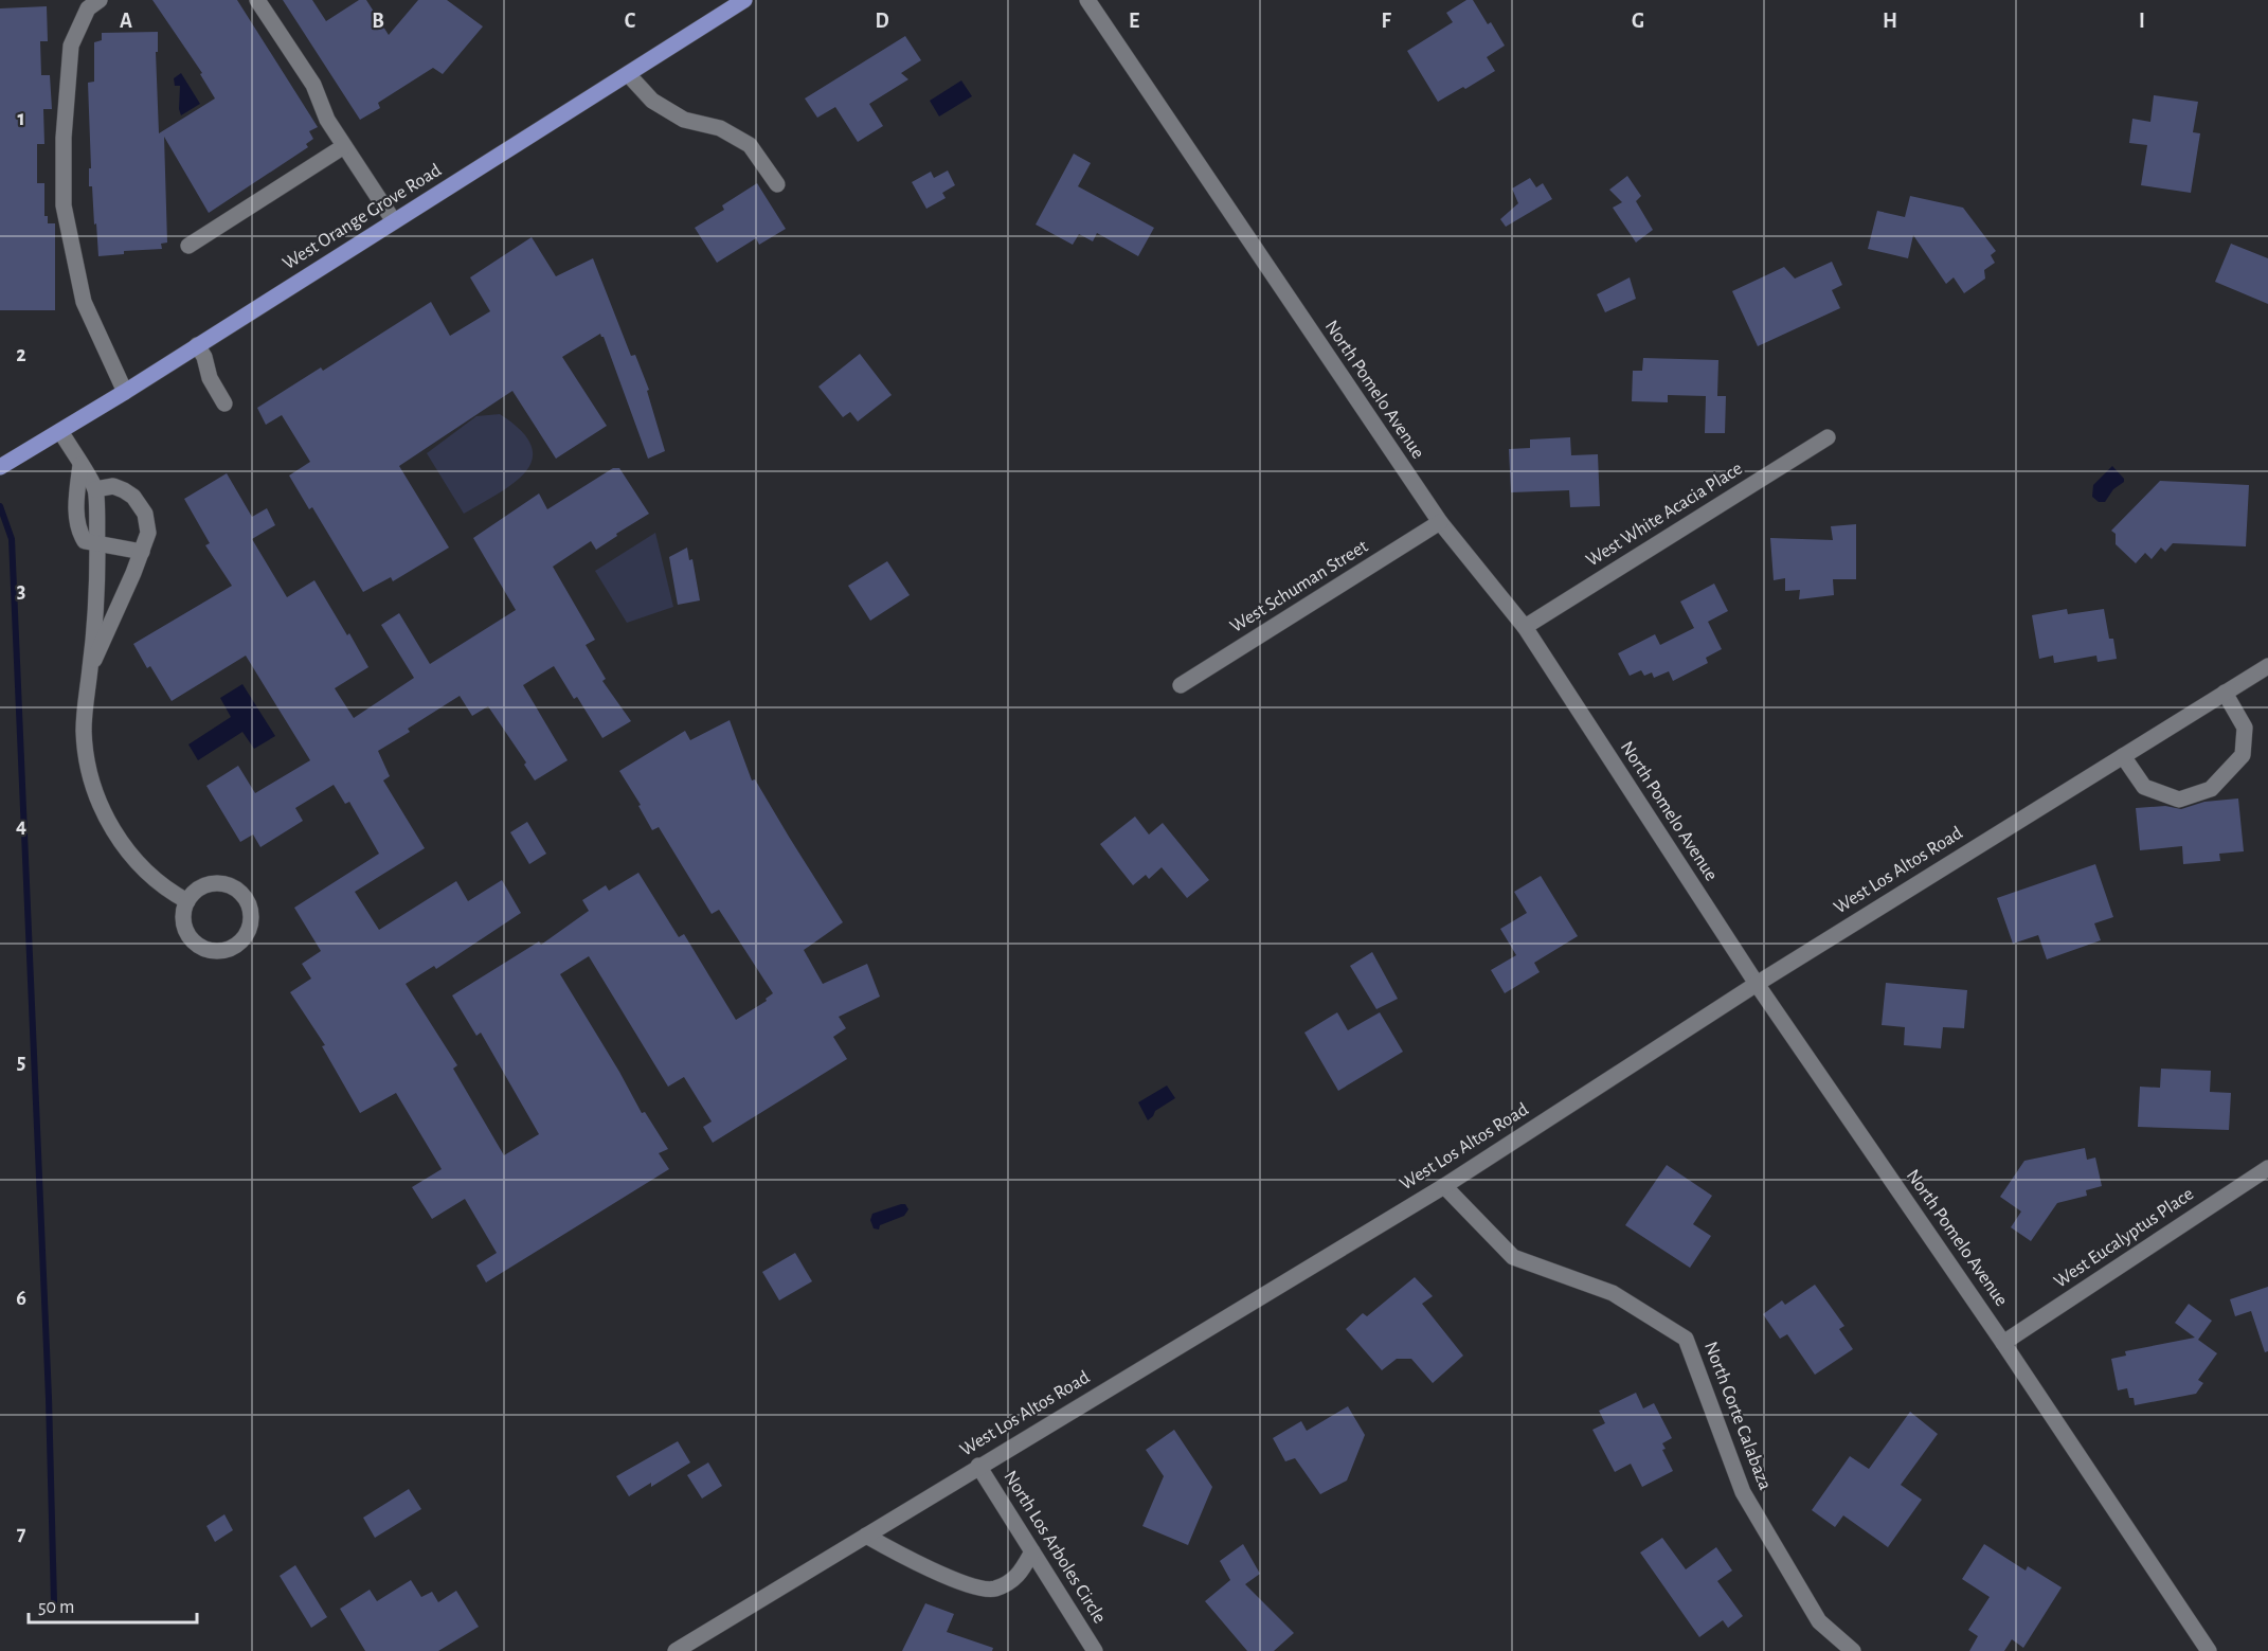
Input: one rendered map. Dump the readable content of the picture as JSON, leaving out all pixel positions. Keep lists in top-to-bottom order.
{
  "streets": {
    "main road": ["West Orange Grove Road"],
    "street": [
      "North Pomelo Avenue",
      "West White Acacia Place",
      "West Schuman Street",
      "West Los Altos Road",
      "West Eucalyptus Place",
      "North Corte Calabaza",
      "North Los Arboles Circle"
    ]
  },
  "crossings": [
    ["North Pomelo Avenue", "West White Acacia Place"],
    ["North Pomelo Avenue", "West Schuman Street"],
    ["North Pomelo Avenue", "West Los Altos Road"],
    ["North Pomelo Avenue", "West Eucalyptus Place"],
    ["West Los Altos Road", "North Corte Calabaza"],
    ["West Los Altos Road", "North Los Arboles Circle"]
  ],
  "scale_bar": "50 m",
  "grid": {
    "columns": [
      "A",
      "B",
      "C",
      "D",
      "E",
      "F",
      "G",
      "H",
      "I"
    ],
    "rows": [
      "1",
      "2",
      "3",
      "4",
      "5",
      "6",
      "7"
    ]
  }
}
